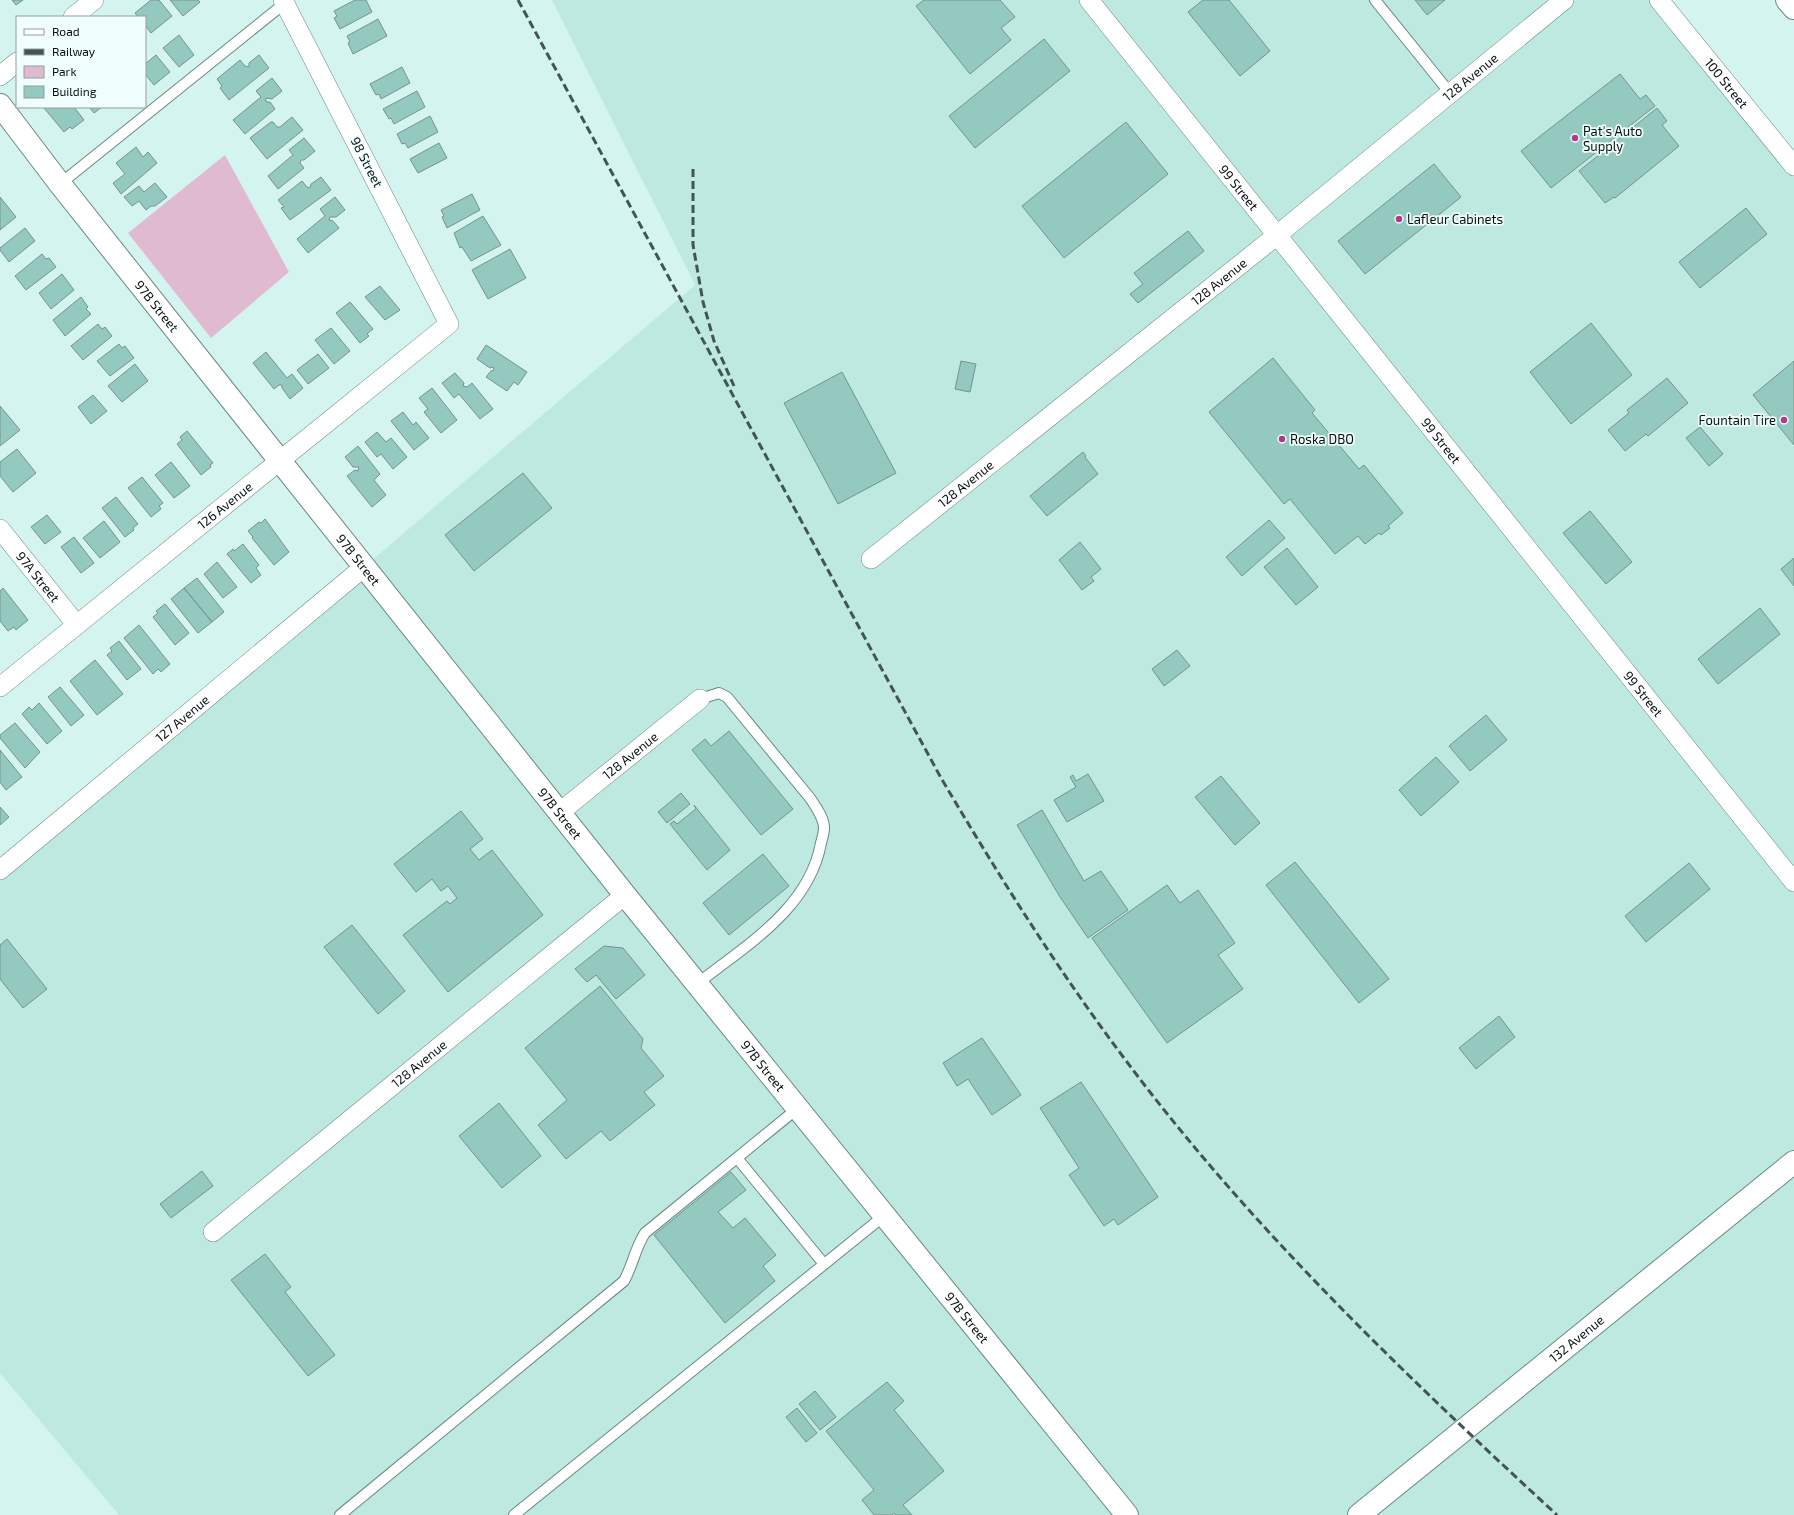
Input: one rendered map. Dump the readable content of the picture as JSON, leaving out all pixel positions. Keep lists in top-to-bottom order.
{
  "streets": {
    "street": [
      "128 Avenue",
      "100 Street",
      "98 Street",
      "99 Street",
      "97B Street",
      "126 Avenue",
      "97A Street",
      "127 Avenue",
      "132 Avenue"
    ]
  },
  "crossings": [
    ["128 Avenue", "99 Street"],
    ["128 Avenue", "97B Street"],
    ["98 Street", "126 Avenue"],
    ["97B Street", "126 Avenue"],
    ["97B Street", "127 Avenue"],
    ["126 Avenue", "97A Street"]
  ],
  "places": [
    "Pat's Auto Supply",
    "Lafleur Cabinets",
    "Fountain Tire",
    "Roska DBO"
  ],
  "legend": [
    "Road",
    "Railway",
    "Park",
    "Building"
  ]
}
